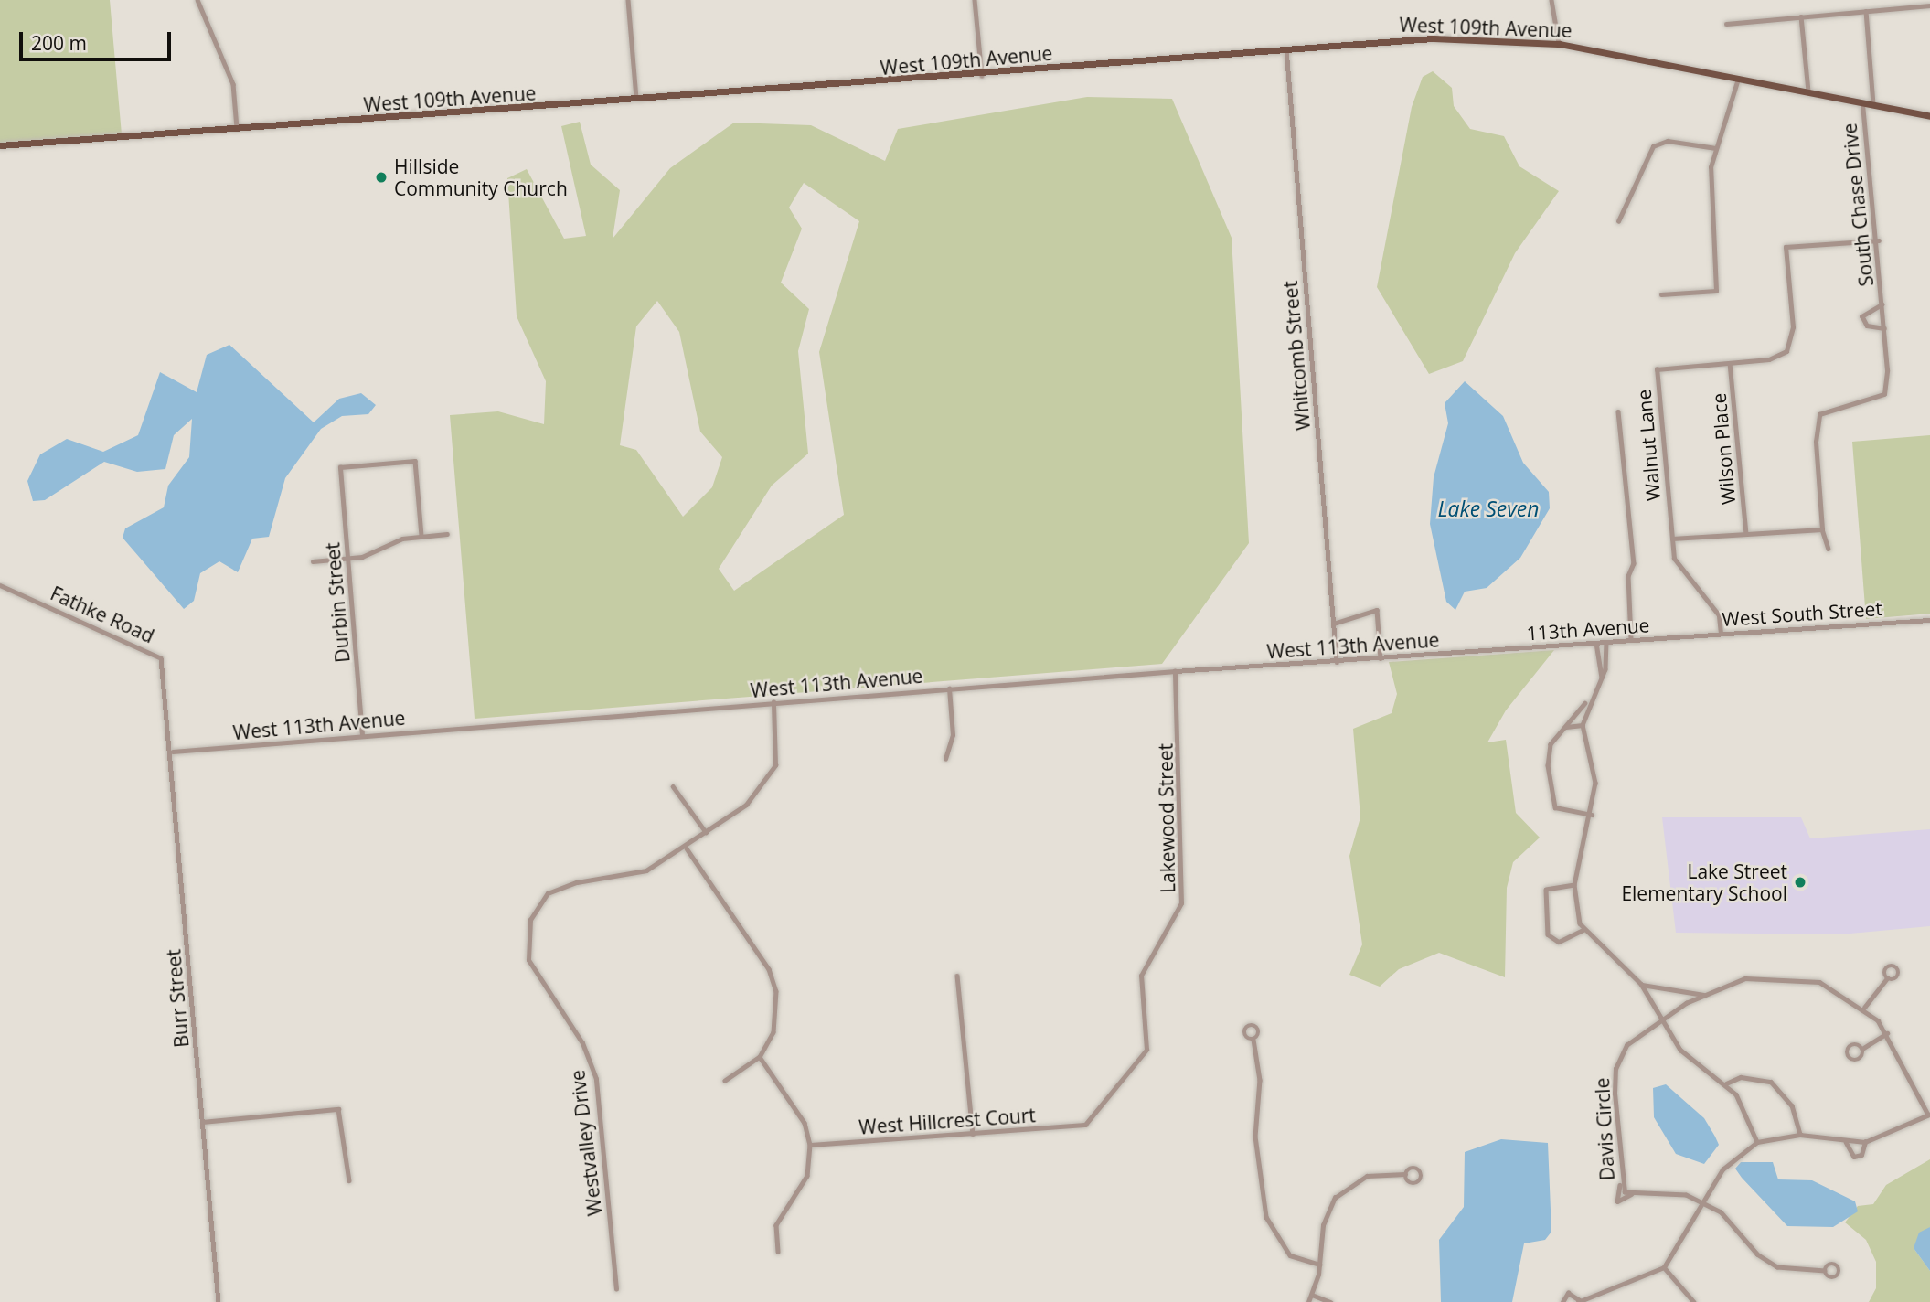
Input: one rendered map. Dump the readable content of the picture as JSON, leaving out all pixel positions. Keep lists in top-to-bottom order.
{
  "streets": {
    "main road": ["West 109th Avenue"],
    "street": [
      "South Chase Drive",
      "Whitcomb Street",
      "Walnut Lane",
      "Wilson Place",
      "Durbin Street",
      "West South Street",
      "Fathke Road",
      "113th Avenue",
      "West 113th Avenue",
      "Lakewood Street",
      "Burr Street",
      "West Hillcrest Court",
      "Davis Circle",
      "Westvalley Drive"
    ]
  },
  "crossings": [
    ["West 109th Avenue", "South Chase Drive"],
    ["West 109th Avenue", "Whitcomb Street"],
    ["South Chase Drive", "Walnut Lane"],
    ["Whitcomb Street", "West 113th Avenue"],
    ["Walnut Lane", "Wilson Place"],
    ["Walnut Lane", "West South Street"],
    ["Durbin Street", "West 113th Avenue"],
    ["West South Street", "113th Avenue"],
    ["Fathke Road", "Burr Street"],
    ["113th Avenue", "West 113th Avenue"],
    ["West 113th Avenue", "Lakewood Street"],
    ["West 113th Avenue", "Burr Street"],
    ["West 113th Avenue", "Westvalley Drive"],
    ["Lakewood Street", "West Hillcrest Court"]
  ],
  "water": ["Lake Seven"],
  "places": ["Hillside Community Church", "Lake Street Elementary School"],
  "scale_bar": "200 m"
}
